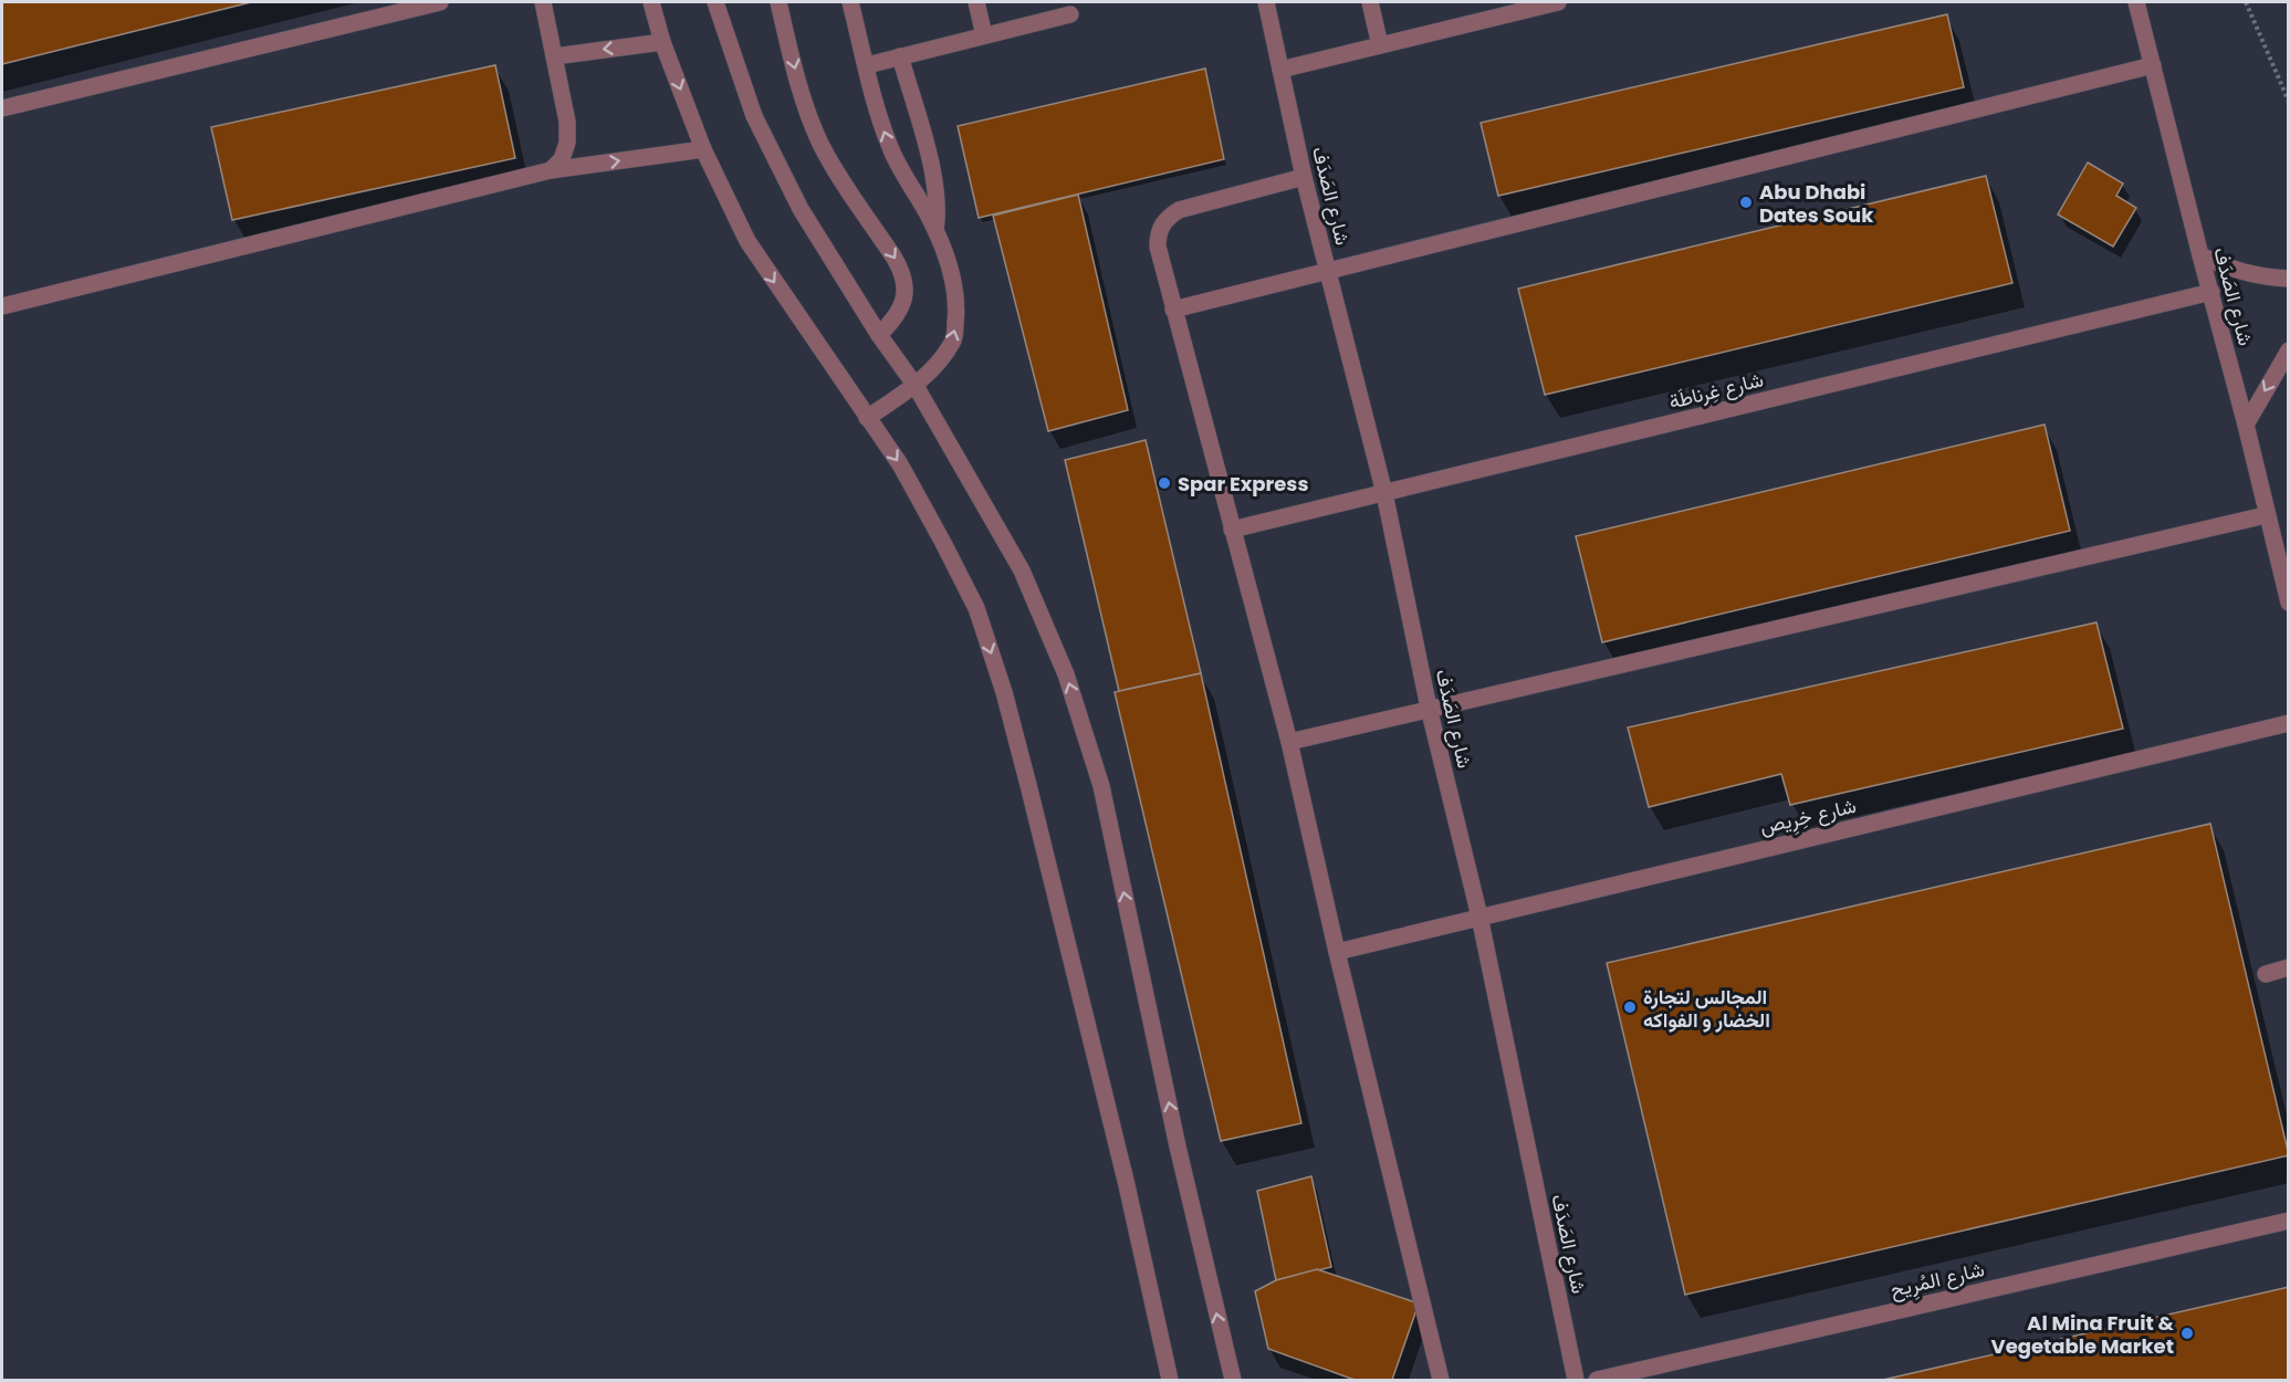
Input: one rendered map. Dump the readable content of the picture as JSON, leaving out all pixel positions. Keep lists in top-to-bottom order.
{
  "streets": {
    "street": [
      "شارع الصَدَف",
      "شارع غِرناطَة",
      "شارع خِرِيص",
      "شارع المُرِيح"
    ]
  },
  "crossings": [
    ["شارع الصَدَف", "شارع غِرناطَة"],
    ["شارع الصَدَف", "شارع خِرِيص"]
  ],
  "places": [
    "Abu Dhabi Dates Souk",
    "Spar Express",
    "المجالس لتجارة الخضار و الفواكه",
    "Al Mina Fruit & Vegetable Market"
  ]
}
